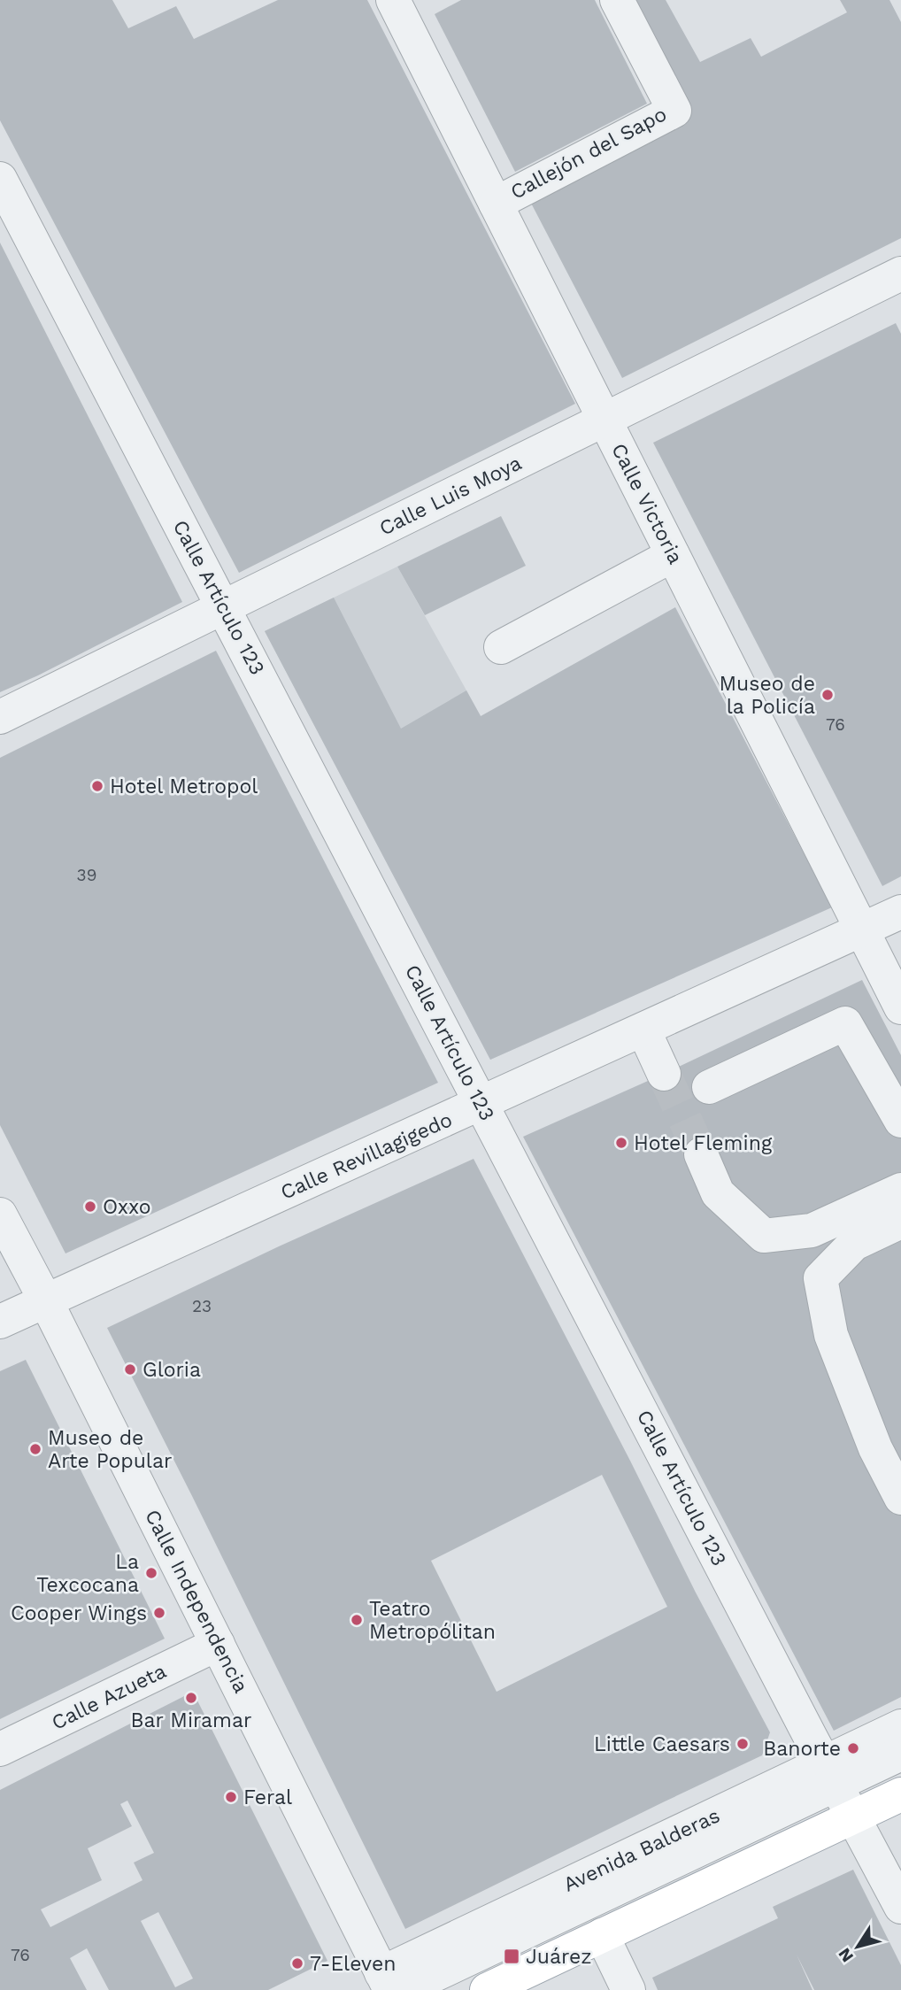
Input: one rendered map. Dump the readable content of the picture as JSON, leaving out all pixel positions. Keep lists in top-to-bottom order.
{
  "streets": {
    "street": [
      "Callejón del Sapo",
      "Calle Luis Moya",
      "Calle Victoria",
      "Calle Artículo 123",
      "Calle Revillagigedo",
      "Calle Independencia",
      "Calle Azueta"
    ]
  },
  "crossings": [
    ["Callejón del Sapo", "Calle Victoria"],
    ["Calle Luis Moya", "Calle Victoria"],
    ["Calle Luis Moya", "Calle Artículo 123"],
    ["Calle Victoria", "Calle Revillagigedo"],
    ["Calle Artículo 123", "Calle Revillagigedo"],
    ["Calle Revillagigedo", "Calle Independencia"],
    ["Calle Independencia", "Calle Azueta"]
  ],
  "places": {
    "other": [
      "Museo de la Policía",
      "Hotel Metropol",
      "Hotel Fleming",
      "Oxxo",
      "Gloria",
      "Museo de Arte Popular",
      "La Texcocana",
      "Cooper Wings",
      "Teatro Metropólitan",
      "Bar Miramar",
      "Little Caesars",
      "Banorte",
      "Feral",
      "7-Eleven"
    ],
    "transit": ["Juárez"]
  },
  "house_numbers": [
    "76",
    "39",
    "23",
    "76"
  ],
  "north": "bottom left"
}
